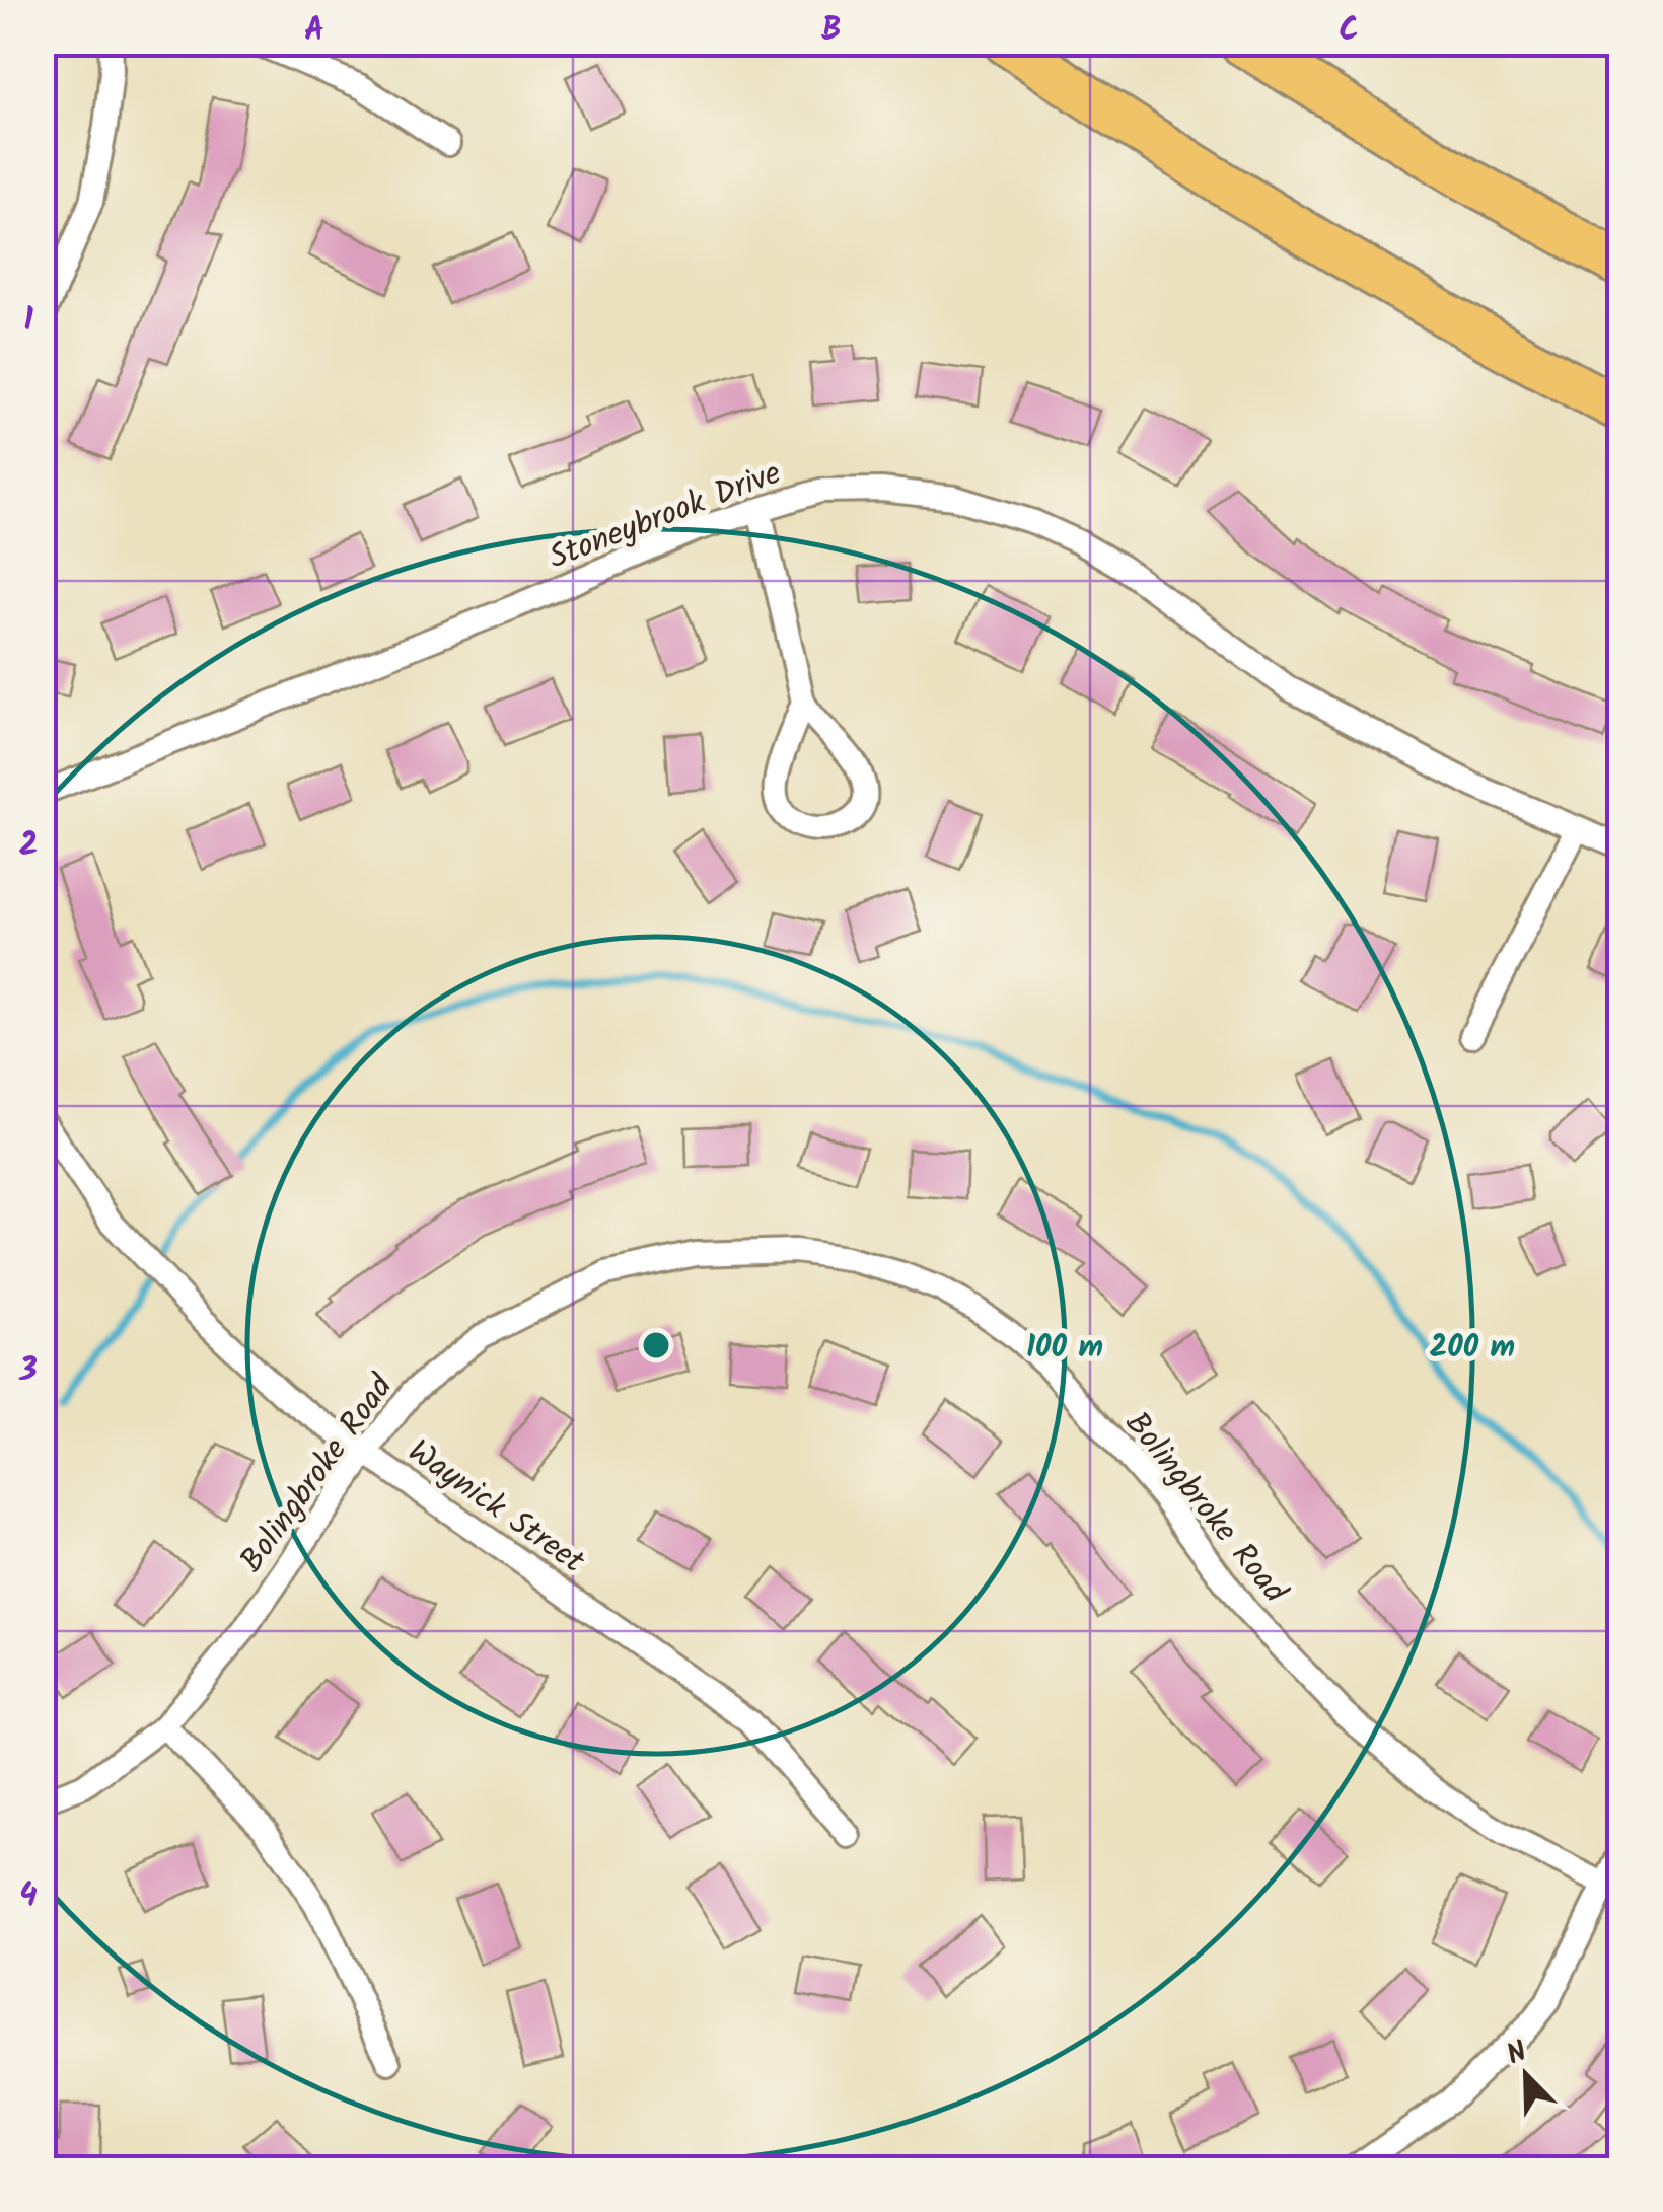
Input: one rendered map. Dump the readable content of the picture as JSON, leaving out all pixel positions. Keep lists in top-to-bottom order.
{
  "streets": {
    "street": ["Stoneybrook Drive", "Bolingbroke Road", "Waynick Street"]
  },
  "crossings": [
    ["Bolingbroke Road", "Waynick Street"]
  ],
  "north": "top left",
  "grid": {
    "columns": ["A", "B", "C"],
    "rows": [
      "1",
      "2",
      "3",
      "4"
    ]
  },
  "rings": ["100 m", "200 m"]
}
